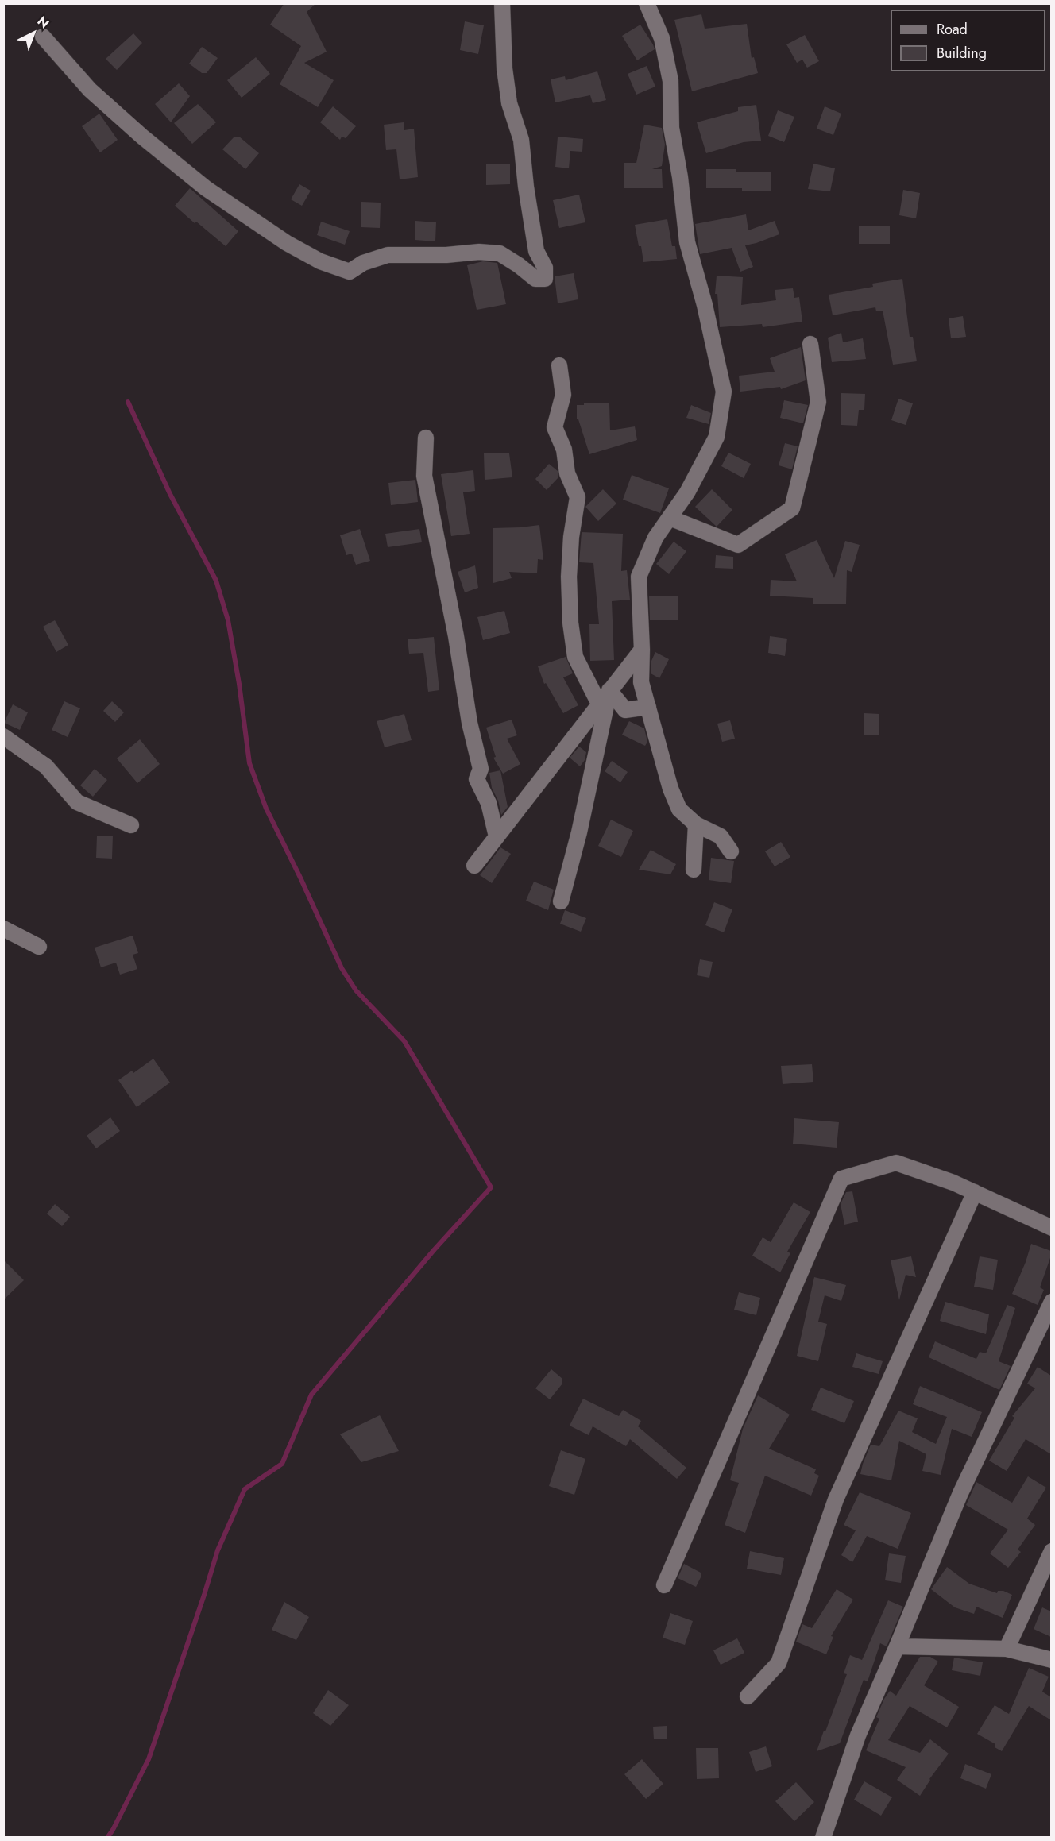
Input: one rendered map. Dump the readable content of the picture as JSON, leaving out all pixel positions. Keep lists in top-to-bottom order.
{
  "legend": ["Road", "Building"],
  "north": "top right"
}
